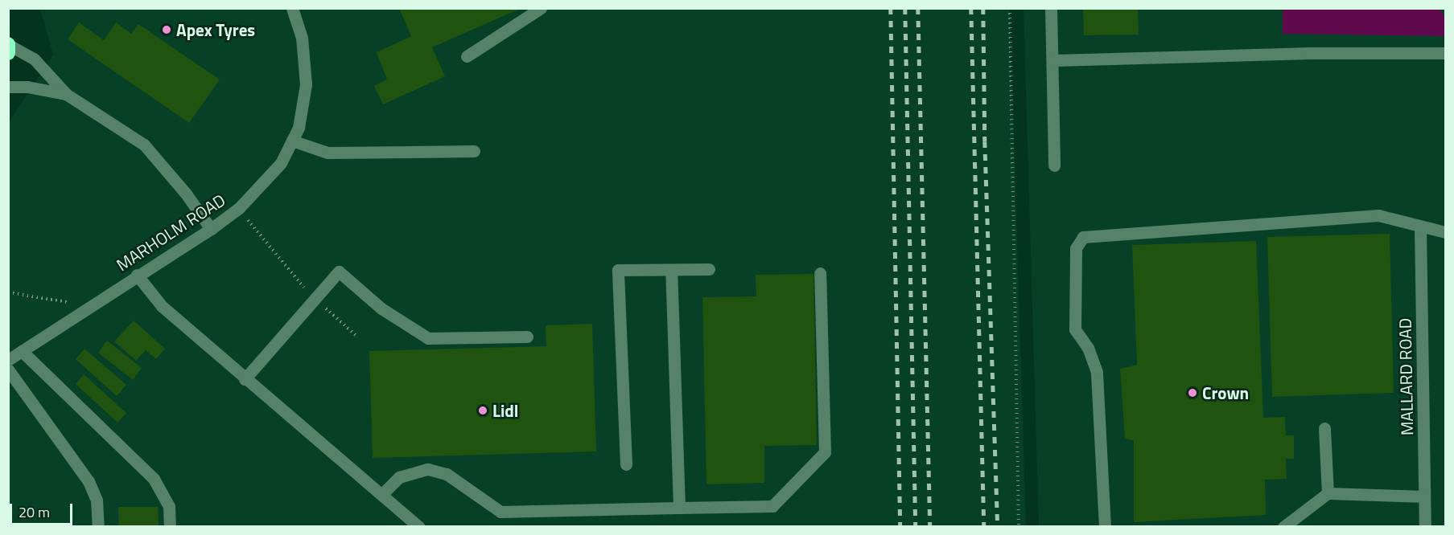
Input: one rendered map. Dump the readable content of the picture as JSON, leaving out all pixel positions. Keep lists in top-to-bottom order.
{
  "streets": {
    "street": ["MARHOLM ROAD", "MALLARD ROAD"]
  },
  "places": ["Apex Tyres", "Crown", "Lidl"],
  "scale_bar": "20 m"
}
